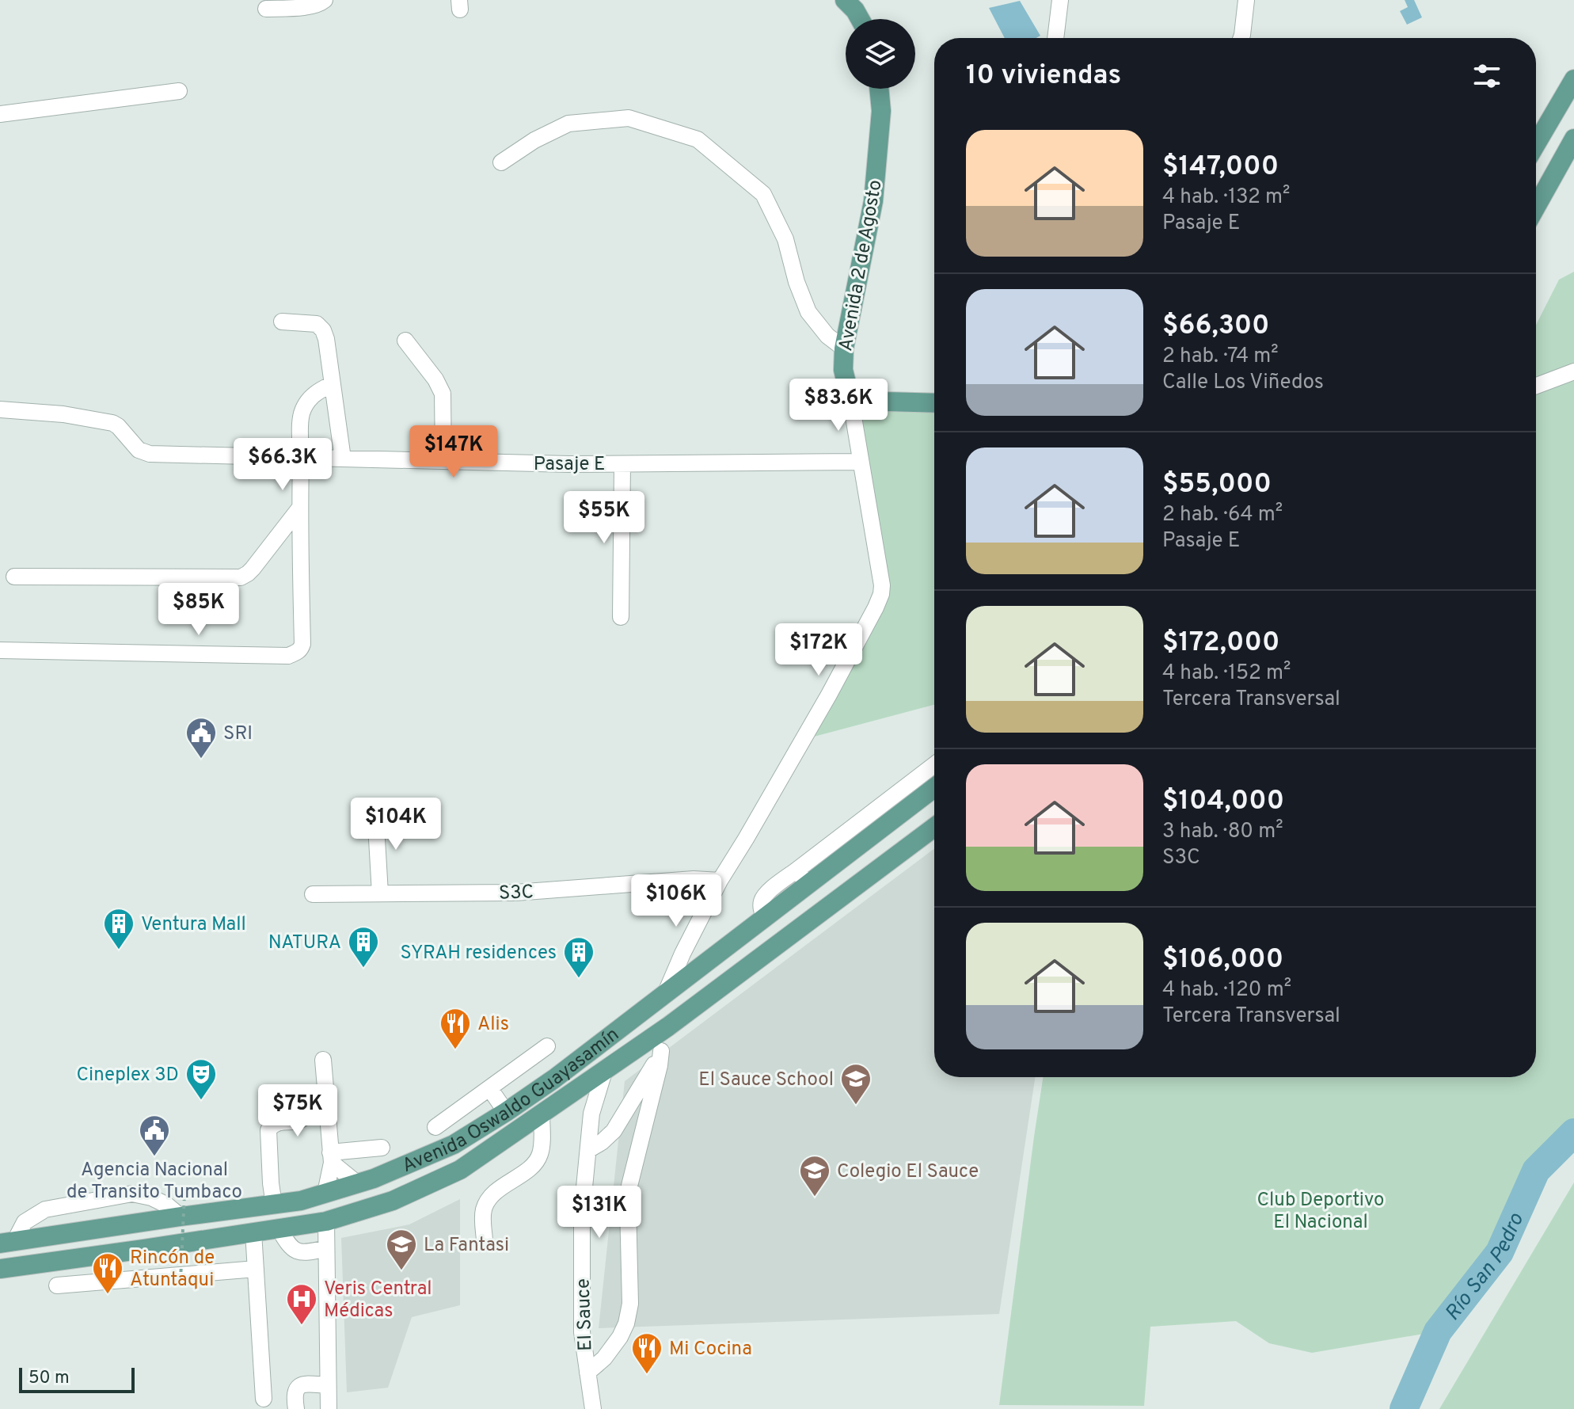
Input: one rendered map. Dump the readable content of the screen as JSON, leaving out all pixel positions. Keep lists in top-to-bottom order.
{
  "streets": {
    "main road": ["Avenida 2 de Agosto", "Avenida Oswaldo Guayasamín"],
    "street": ["Pasaje E", "S3C", "El Sauce"]
  },
  "crossings": [
    ["Avenida Oswaldo Guayasamín", "El Sauce"]
  ],
  "water": ["Río San Pedro"],
  "parks": ["Club Deportivo El Nacional"],
  "places": {
    "public building": ["SRI", "Agencia Nacional de Transito Tumbaco"],
    "building": ["Ventura Mall", "NATURA", "SYRAH residences"],
    "restaurant": ["Alis", "Rincón de Atuntaqui", "Mi Cocina"],
    "theatre": ["Cineplex 3D"],
    "school or university": ["El Sauce School", "Colegio El Sauce", "La Fantasi"],
    "hospital": ["Veris Central Médicas"]
  },
  "scale_bar": "50 m",
  "page": {
    "heading": "10 viviendas",
    "list": [
      {
        "name": "$147,000",
        "note": "4 hab. · 132 m² · Pasaje E"
      },
      {
        "name": "$66,300",
        "note": "2 hab. · 74 m² · Calle Los Viñedos"
      },
      {
        "name": "$55,000",
        "note": "2 hab. · 64 m² · Pasaje E"
      },
      {
        "name": "$172,000",
        "note": "4 hab. · 152 m² · Tercera Transversal"
      },
      {
        "name": "$104,000",
        "note": "3 hab. · 80 m² · S3C"
      },
      {
        "name": "$106,000",
        "note": "4 hab. · 120 m² · Tercera Transversal"
      }
    ],
    "price": [
      "$83.6K",
      "$147K",
      "$66.3K",
      "$55K",
      "$85K",
      "$172K",
      "$104K",
      "$106K",
      "$75K",
      "$131K"
    ],
    "scale": "50 m"
  }
}
